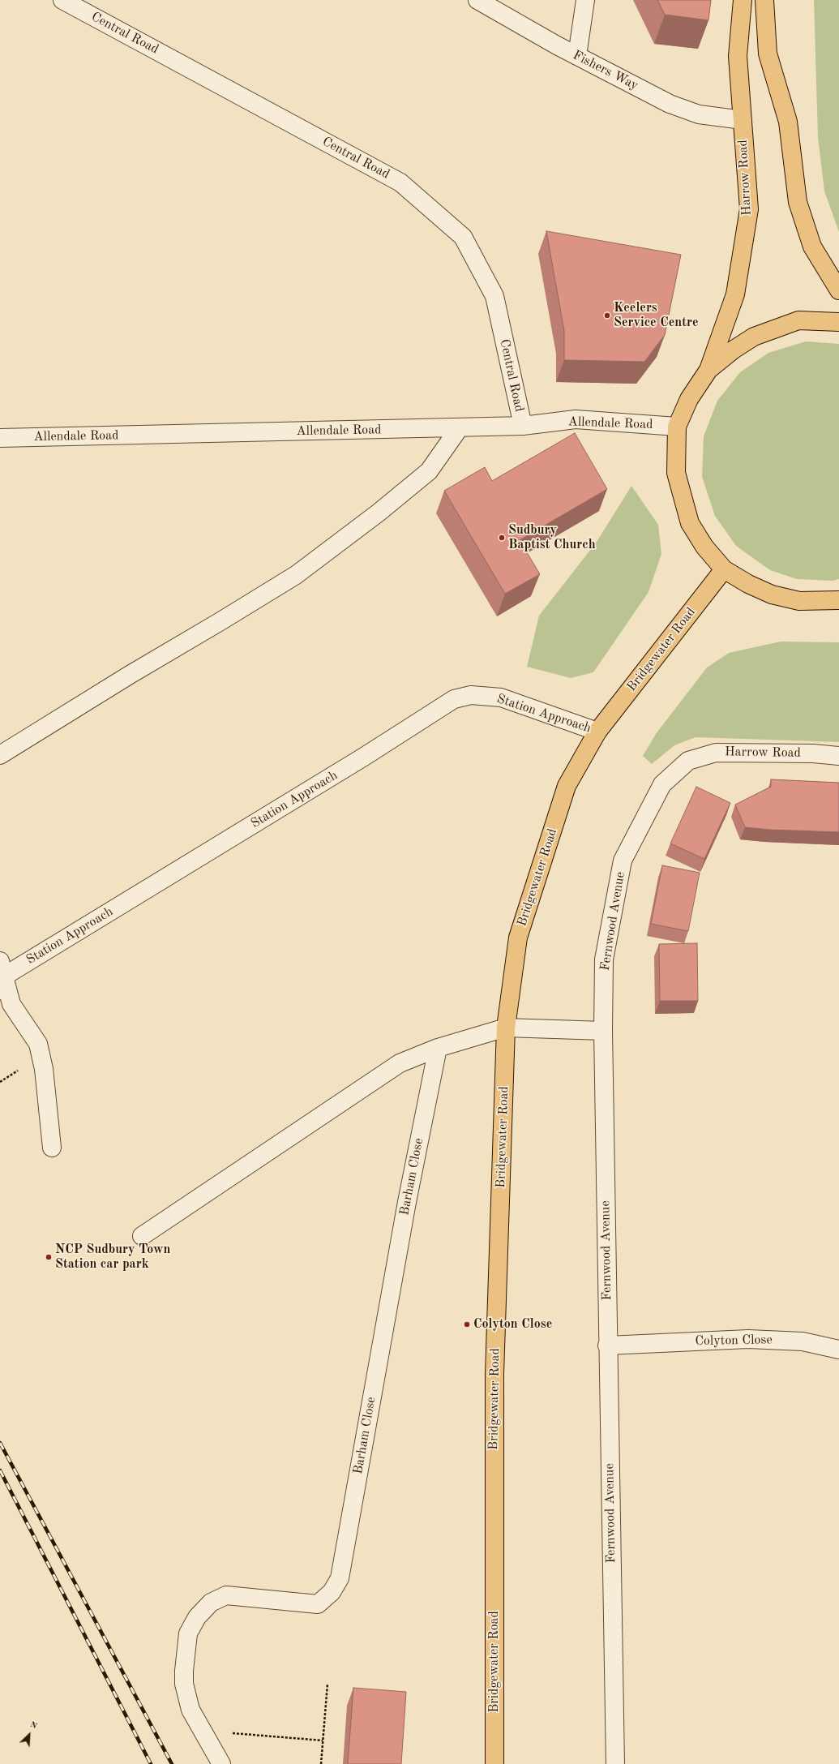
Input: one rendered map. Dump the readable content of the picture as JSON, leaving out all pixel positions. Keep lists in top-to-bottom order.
{
  "streets": {
    "main road": ["Harrow Road", "Bridgewater Road"],
    "street": [
      "Central Road",
      "Fishers Way",
      "Allendale Road",
      "Station Approach",
      "Fernwood Avenue",
      "Barham Close",
      "Colyton Close"
    ]
  },
  "crossings": [
    ["Central Road", "Allendale Road"],
    ["Fishers Way", "Harrow Road"],
    ["Harrow Road", "Fernwood Avenue"],
    ["Bridgewater Road", "Station Approach"],
    ["Fernwood Avenue", "Colyton Close"]
  ],
  "places": [
    "Keelers Service Centre",
    "Sudbury Baptist Church",
    "NCP Sudbury Town Station car park",
    "Colyton Close"
  ],
  "north": "top right"
}
